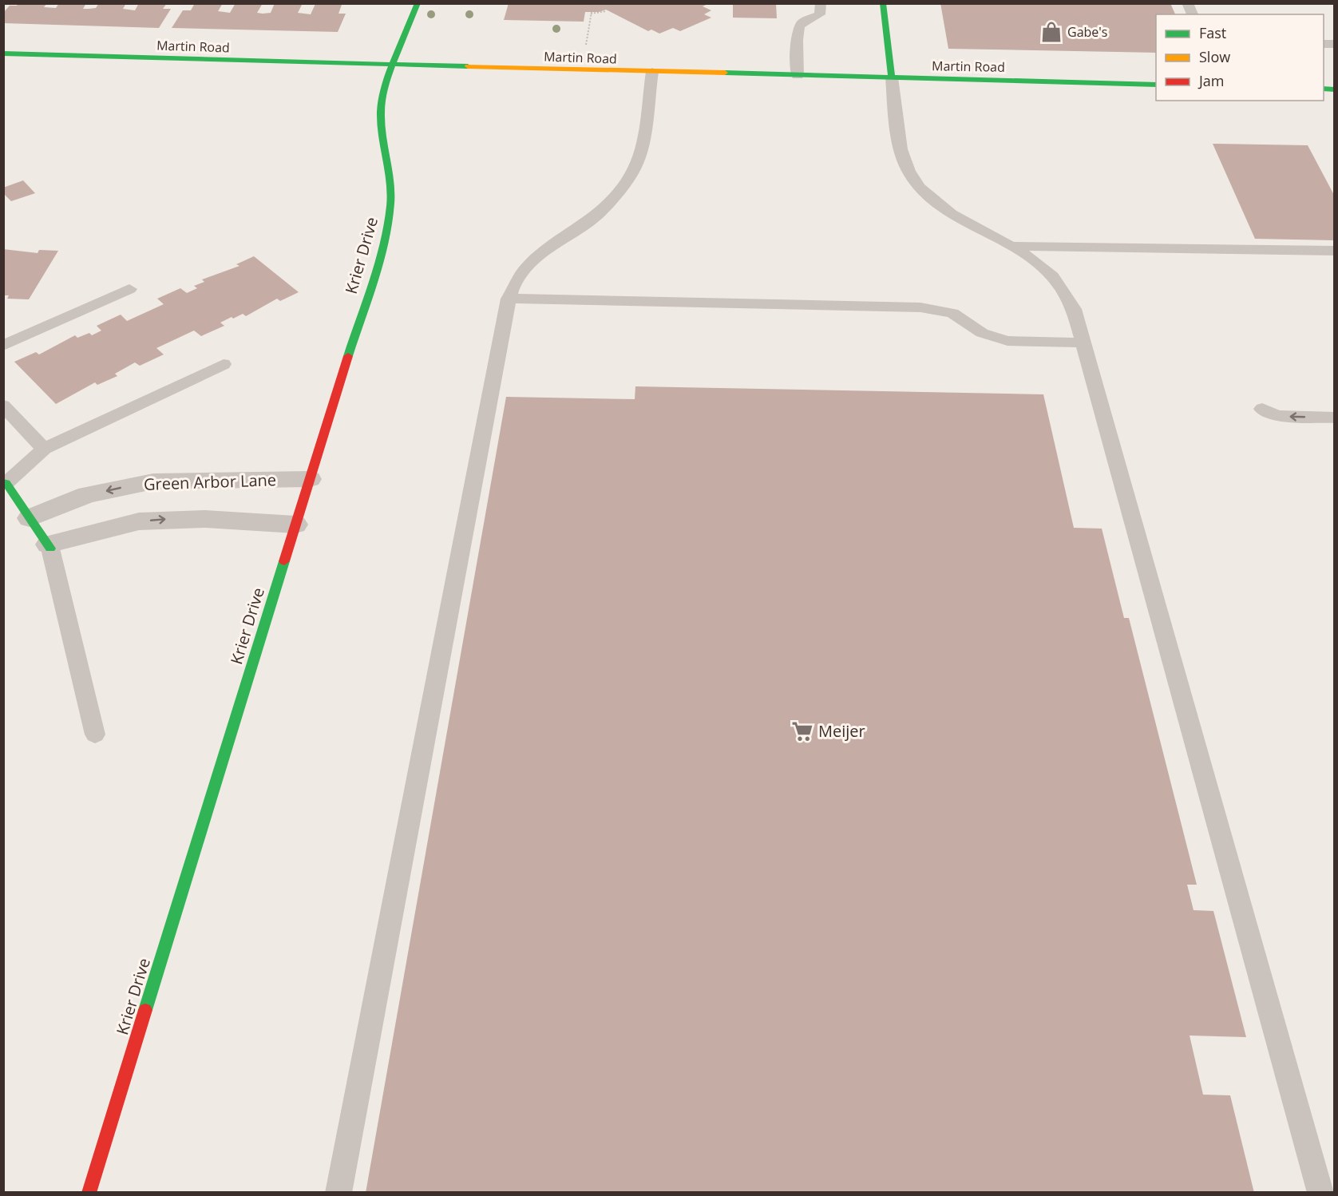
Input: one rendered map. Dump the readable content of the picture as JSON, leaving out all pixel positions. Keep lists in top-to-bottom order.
{
  "streets": {
    "street": ["Martin Road", "Krier Drive", "Green Arbor Lane"]
  },
  "crossings": [
    ["Martin Road", "Krier Drive"],
    ["Krier Drive", "Green Arbor Lane"]
  ],
  "places": {
    "shop": ["Gabe's"],
    "supermarket": ["Meijer"]
  },
  "legend": ["Fast", "Slow", "Jam"]
}
